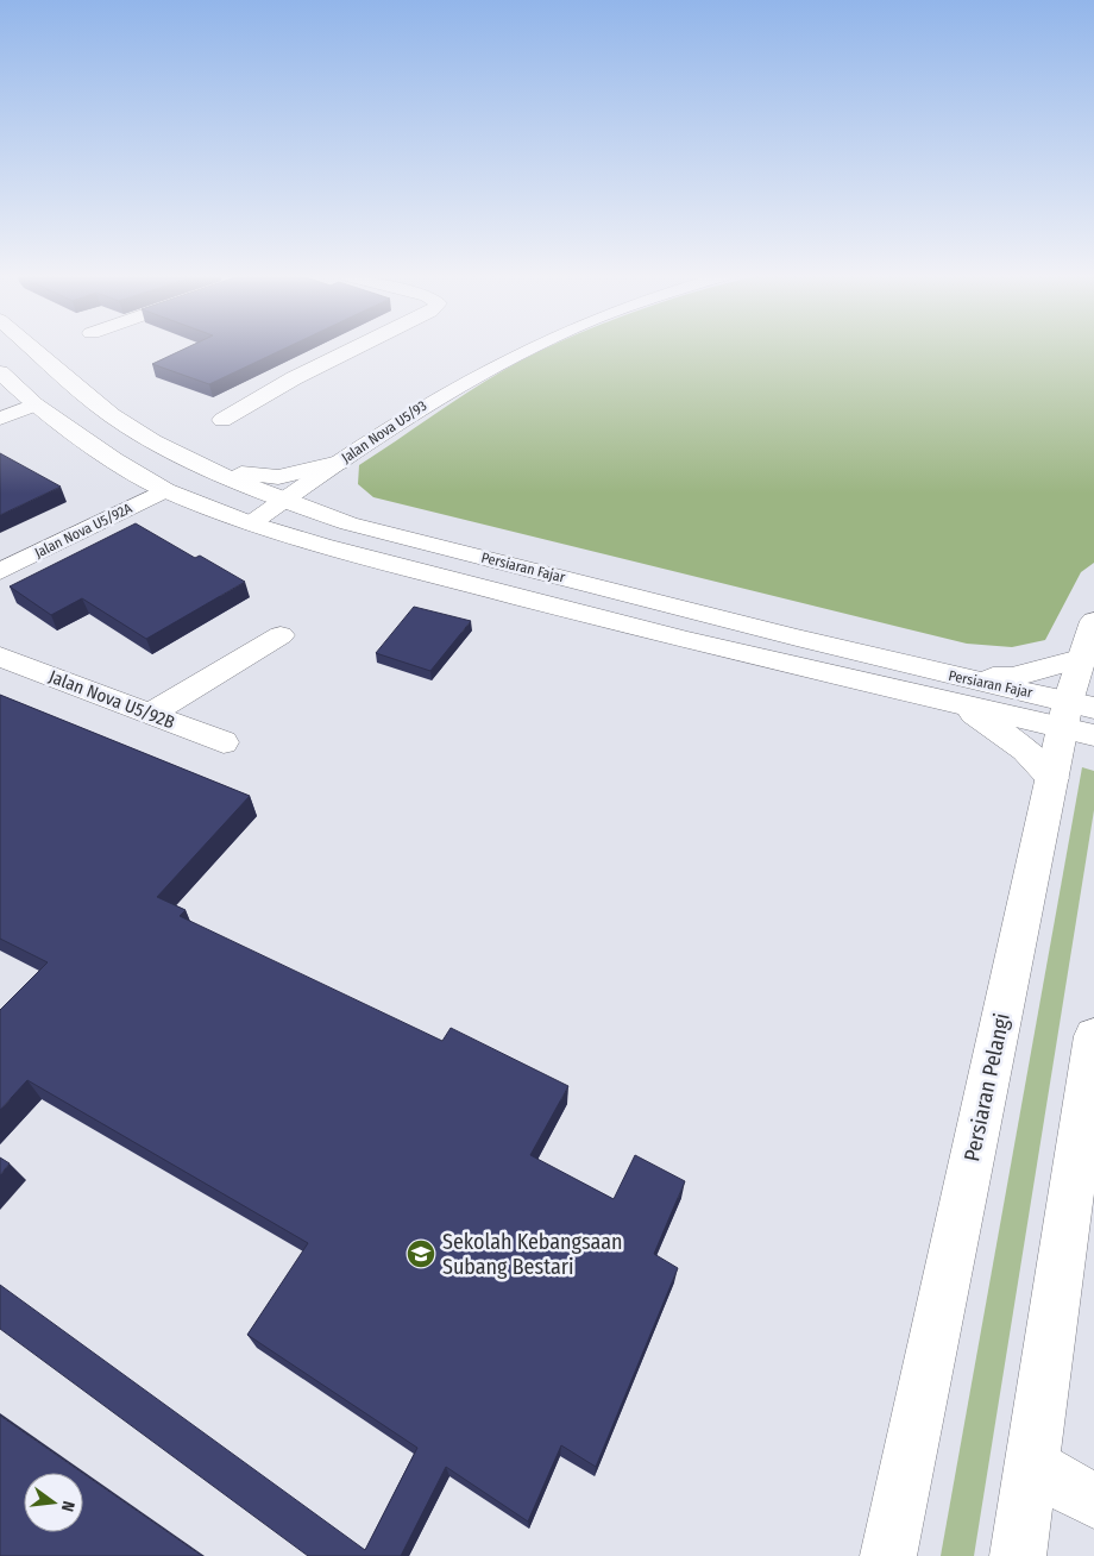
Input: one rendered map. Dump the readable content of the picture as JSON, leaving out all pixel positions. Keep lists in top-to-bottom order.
{
  "streets": {
    "street": [
      "Jalan Nova U5/93",
      "Jalan Nova U5/92A",
      "Persiaran Fajar",
      "Jalan Nova U5/92B",
      "Persiaran Pelangi"
    ]
  },
  "crossings": [
    ["Jalan Nova U5/93", "Persiaran Fajar"]
  ],
  "places": {
    "school or university": ["Sekolah Kebangsaan Subang Bestari"]
  },
  "north": "right"
}
